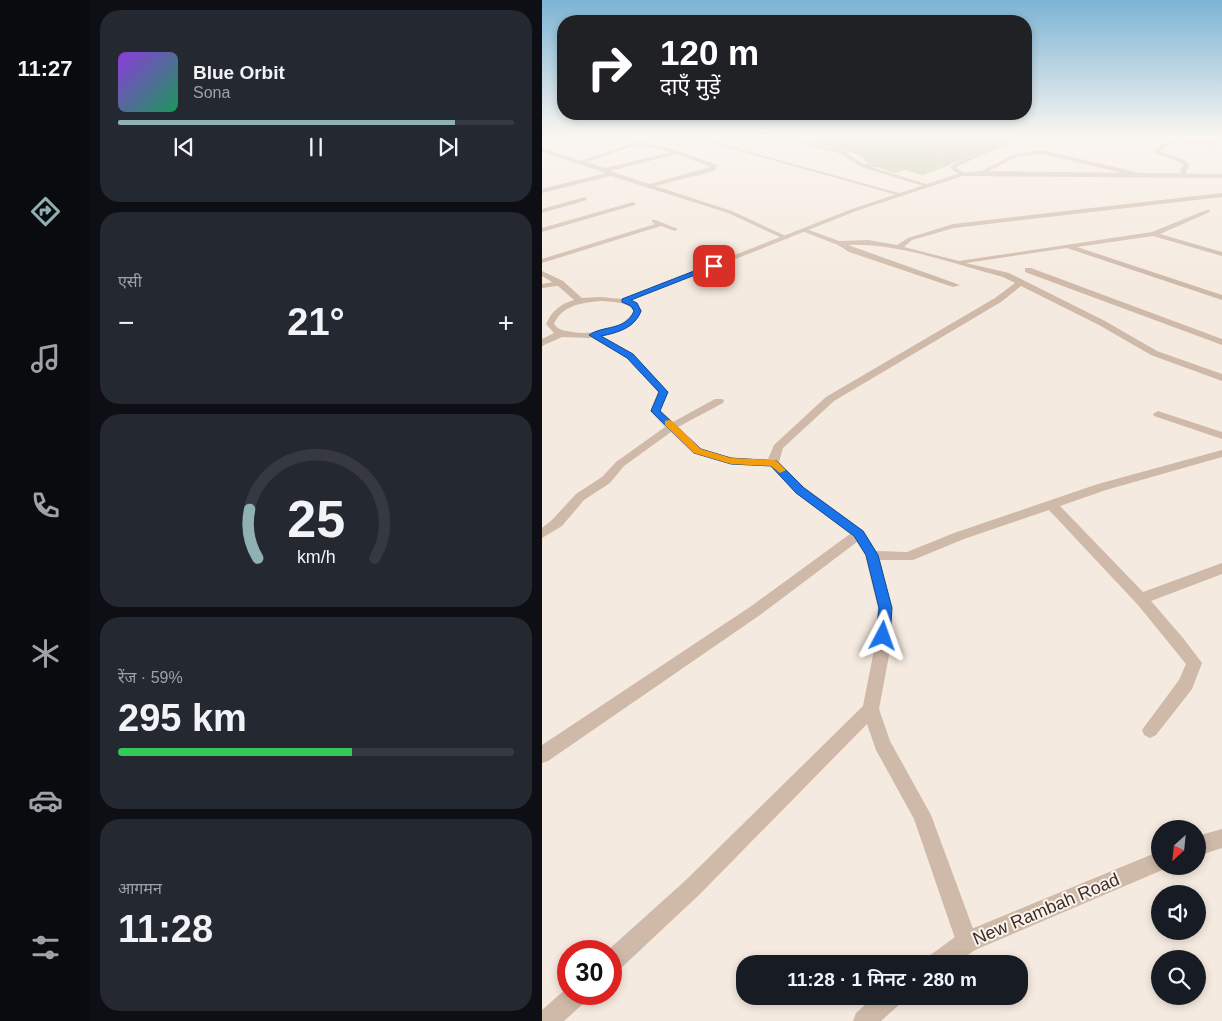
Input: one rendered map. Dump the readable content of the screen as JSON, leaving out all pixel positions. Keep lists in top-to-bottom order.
{
  "streets": {
    "street": ["New Rambah Road"]
  },
  "north": "bottom left",
  "page": {
    "tabs": "11:27",
    "turn": ["120 m", "दाएँ मुड़ें"],
    "song": ["Blue Orbit", "Sona"],
    "tile": [
      "एसी",
      ["रेंज · 59%", "295 km"],
      ["आगमन", "11:28"]
    ],
    "heat": ["−", "21°", "+"],
    "limit": "30",
    "trip": "11:28 · 1 मिनट · 280 m",
    "gauge": ["25", "km/h"]
  }
}
